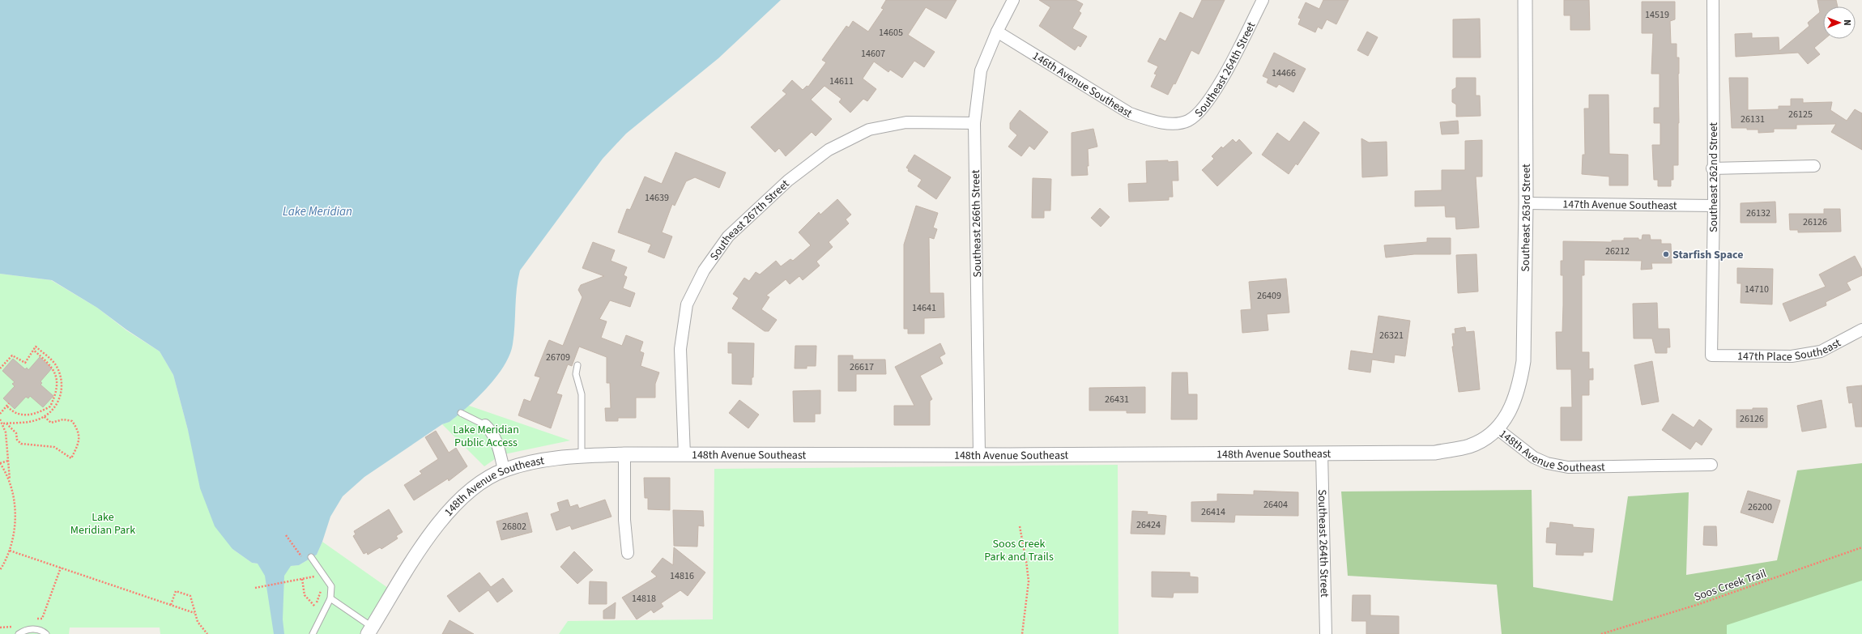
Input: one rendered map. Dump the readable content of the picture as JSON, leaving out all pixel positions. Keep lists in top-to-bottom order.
{
  "streets": {
    "street": [
      "Southeast 264th Street",
      "146th Avenue Southeast",
      "Southeast 262nd Street",
      "147th Avenue Southeast",
      "Southeast 263rd Street",
      "Southeast 267th Street",
      "Southeast 266th Street",
      "147th Place Southeast",
      "148th Avenue Southeast"
    ],
    "path": ["Soos Creek Trail"]
  },
  "crossings": [
    ["Southeast 264th Street", "146th Avenue Southeast"],
    ["Southeast 264th Street", "148th Avenue Southeast"],
    ["146th Avenue Southeast", "Southeast 266th Street"],
    ["Southeast 262nd Street", "147th Avenue Southeast"],
    ["Southeast 262nd Street", "147th Place Southeast"],
    ["147th Avenue Southeast", "Southeast 263rd Street"],
    ["Southeast 263rd Street", "148th Avenue Southeast"],
    ["Southeast 267th Street", "Southeast 266th Street"],
    ["Southeast 267th Street", "148th Avenue Southeast"],
    ["Southeast 266th Street", "148th Avenue Southeast"]
  ],
  "water": ["Lake Meridian"],
  "parks": ["Lake Meridian Public Access", "Lake Meridian Park", "Soos Creek Park and Trails"],
  "places": ["Starfish Space"],
  "house_numbers": [
    "14519",
    "14605",
    "14607",
    "14466",
    "14611",
    "26125",
    "26131",
    "14639",
    "26132",
    "26126",
    "26212",
    "14710",
    "26409",
    "14641",
    "26321",
    "26709",
    "26617",
    "26431",
    "26126",
    "26404",
    "26200",
    "26414",
    "26424",
    "26802",
    "14816",
    "14818"
  ],
  "north": "right"
}
